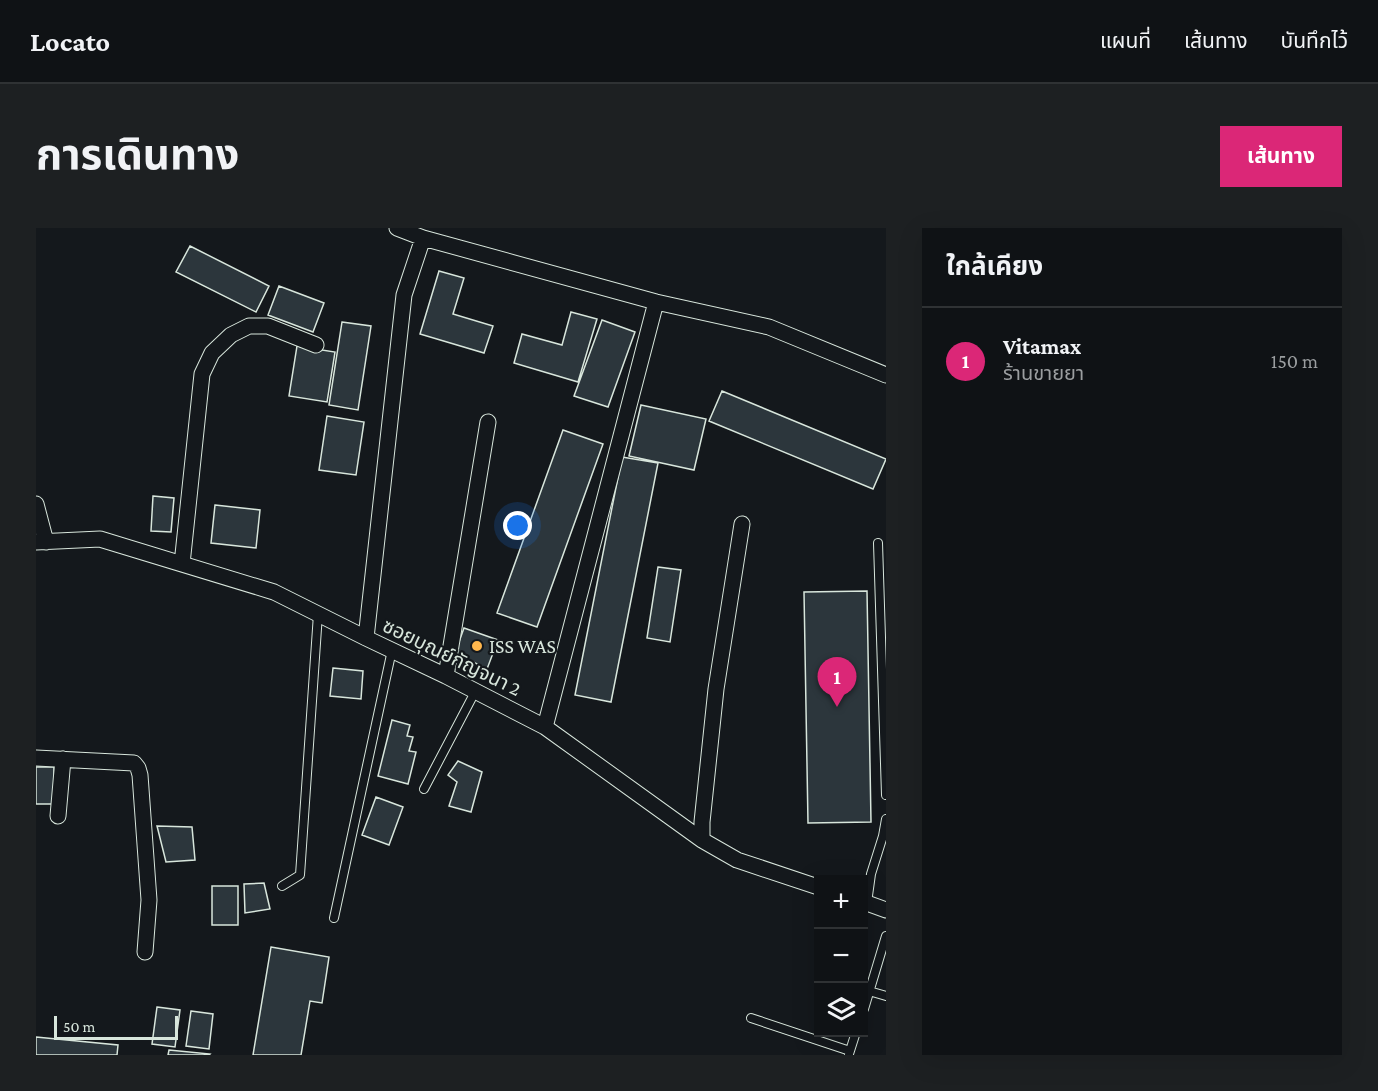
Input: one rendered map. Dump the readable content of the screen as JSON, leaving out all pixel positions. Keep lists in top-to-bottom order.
{
  "streets": {
    "street": ["ซอยบุณย์กัญจนา 2"]
  },
  "places": ["ISS WAS"],
  "scale_bar": "50 m",
  "page": {
    "header": "Locato",
    "nav": ["แผนที่", "เส้นทาง", "บันทึกไว้"],
    "title": "การเดินทาง",
    "buttons": "เส้นทาง",
    "heading": "ใกล้เคียง",
    "list": [
      {
        "mark": "1",
        "name": "Vitamax",
        "note": "ร้านขายยา",
        "value": "150 m"
      }
    ],
    "pins": "1",
    "map_buttons": ["+", "−"],
    "scale": "50 m"
  }
}
